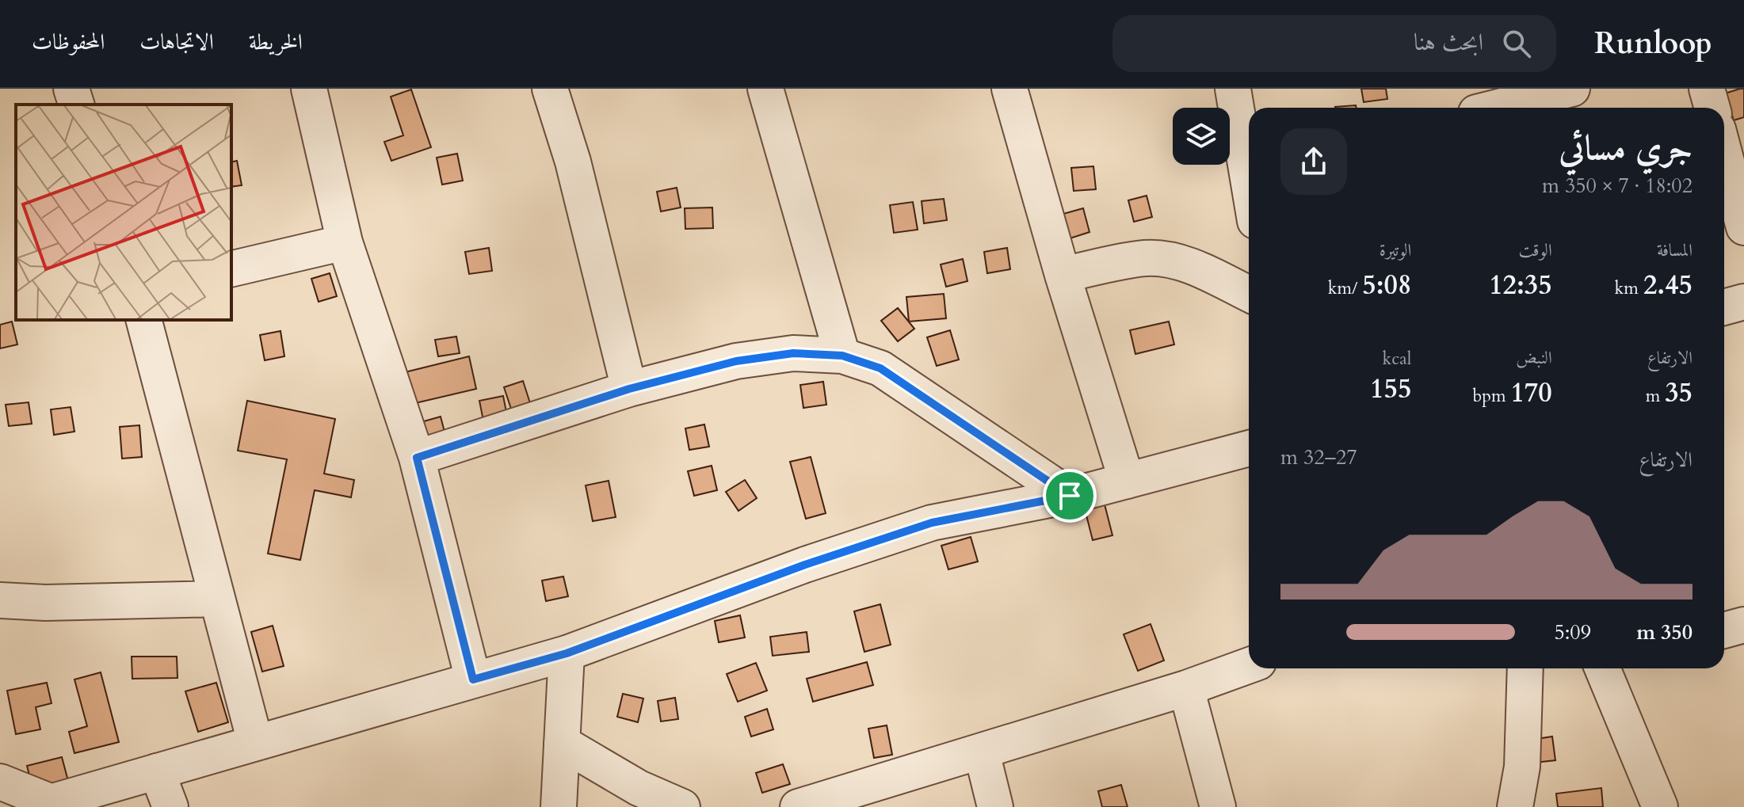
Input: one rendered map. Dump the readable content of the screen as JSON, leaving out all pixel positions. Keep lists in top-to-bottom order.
{
  "page": {
    "header": "Runloop",
    "search": "ابحث هنا",
    "nav": ["الخريطة", "الاتجاهات", "المحفوظات"],
    "heading": ["جري مسائي", "18:02 · 7 × 350 m"],
    "stats": [
      ["المسافة", "2.45 km"],
      ["الوقت", "12:35"],
      ["الوتيرة", "5:08 /km"],
      ["الارتفاع", "35 m"],
      ["النبض", "170 bpm"],
      ["kcal", "155"]
    ],
    "chart": ["الارتفاع", "27–32 m"],
    "list": [
      {
        "name": "350 m",
        "note": "5:09"
      }
    ]
  }
}
